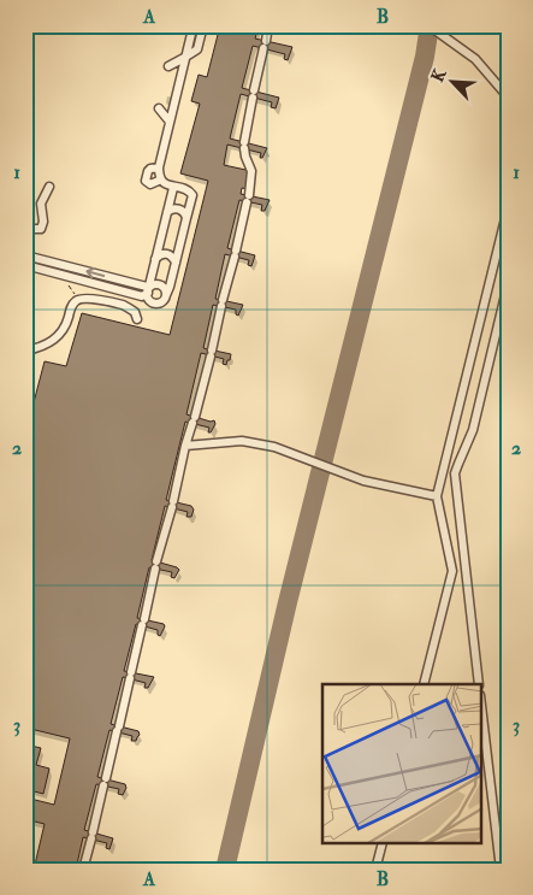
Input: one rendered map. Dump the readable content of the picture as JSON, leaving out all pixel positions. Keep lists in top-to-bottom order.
{
  "north": "top left",
  "grid": {
    "columns": ["A", "B"],
    "rows": ["1", "2", "3"]
  }
}
